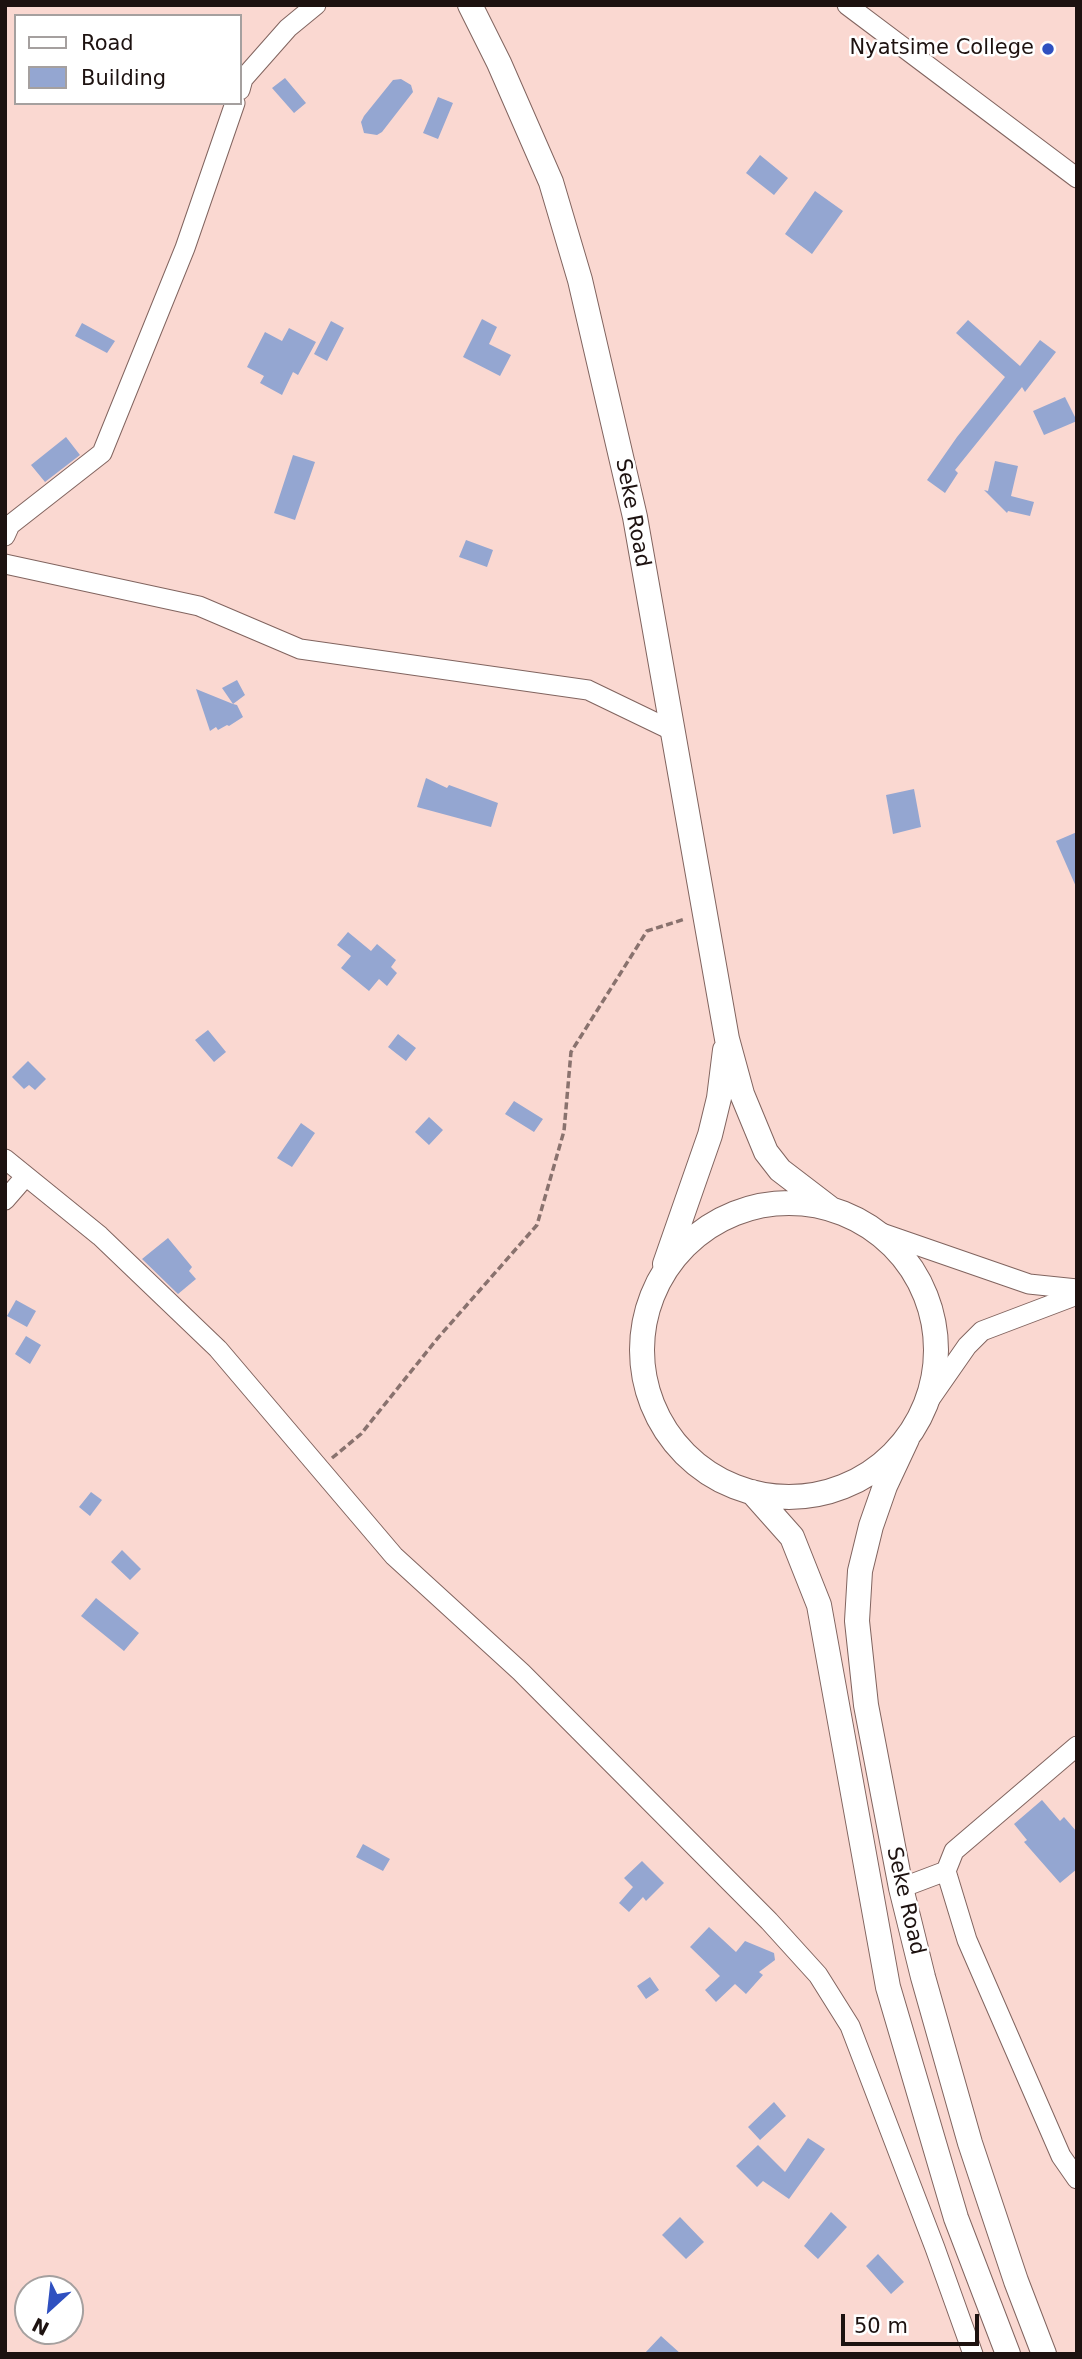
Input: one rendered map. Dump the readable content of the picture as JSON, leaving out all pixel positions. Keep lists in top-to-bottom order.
{
  "streets": {
    "main road": ["Seke Road"]
  },
  "places": ["Nyatsime College"],
  "legend": ["Road", "Building"],
  "scale_bar": "50 m",
  "north": "bottom left"
}
